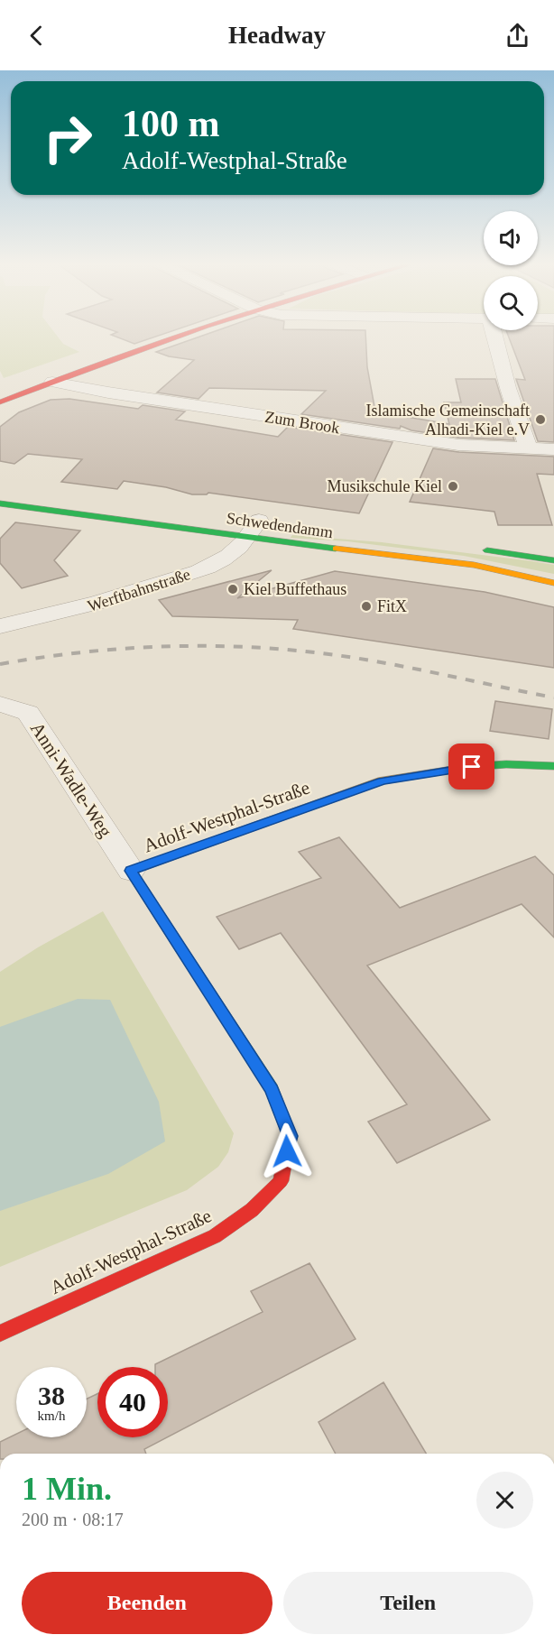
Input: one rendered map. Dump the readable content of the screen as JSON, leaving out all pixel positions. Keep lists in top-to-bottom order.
{
  "streets": {
    "main road": ["Schwedendamm", "Adolf-Westphal-Straße"],
    "street": ["Zum Brook", "Werftbahnstraße", "Anni-Wadle-Weg"]
  },
  "crossings": [
    ["Schwedendamm", "Werftbahnstraße"],
    ["Anni-Wadle-Weg", "Adolf-Westphal-Straße"]
  ],
  "places": [
    "Islamische Gemeinschaft Alhadi-Kiel e.V",
    "Musikschule Kiel",
    "Kiel Buffethaus",
    "FitX"
  ],
  "page": {
    "header": "Headway",
    "turn": ["100 m", "Adolf-Westphal-Straße"],
    "speed": "38 km/h",
    "limit": "40",
    "heading": ["1 Min.", "200 m · 08:17"],
    "buttons": ["Beenden", "Teilen"]
  }
}
